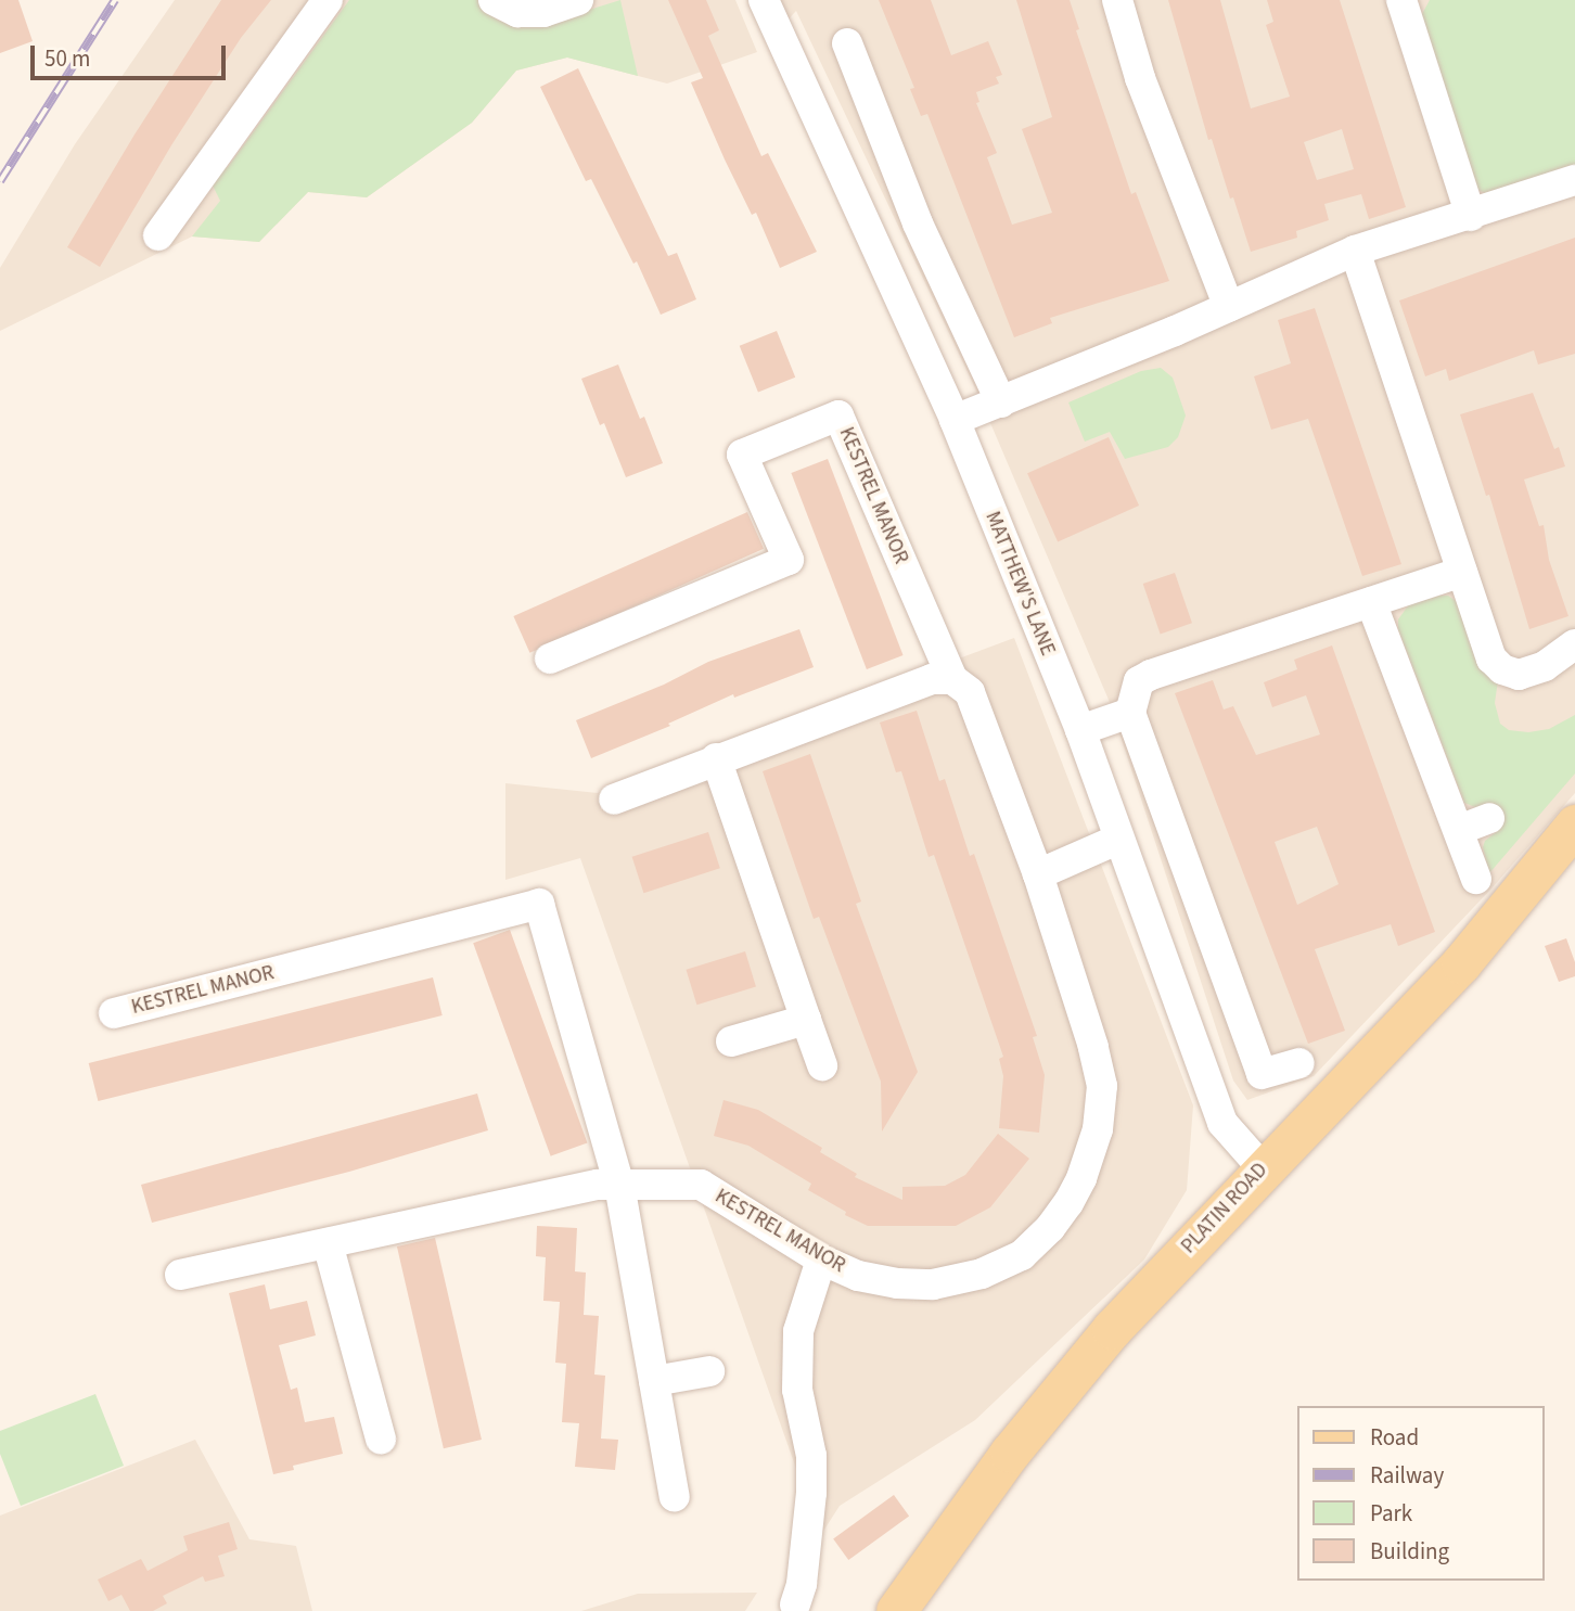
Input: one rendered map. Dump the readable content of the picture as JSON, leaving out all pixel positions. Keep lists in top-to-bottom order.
{
  "streets": {
    "main road": ["PLATIN ROAD"],
    "street": ["KESTREL MANOR", "MATTHEW'S LANE"]
  },
  "crossings": [
    ["MATTHEW'S LANE", "PLATIN ROAD"]
  ],
  "legend": [
    "Road",
    "Railway",
    "Park",
    "Building"
  ],
  "scale_bar": "50 m"
}
